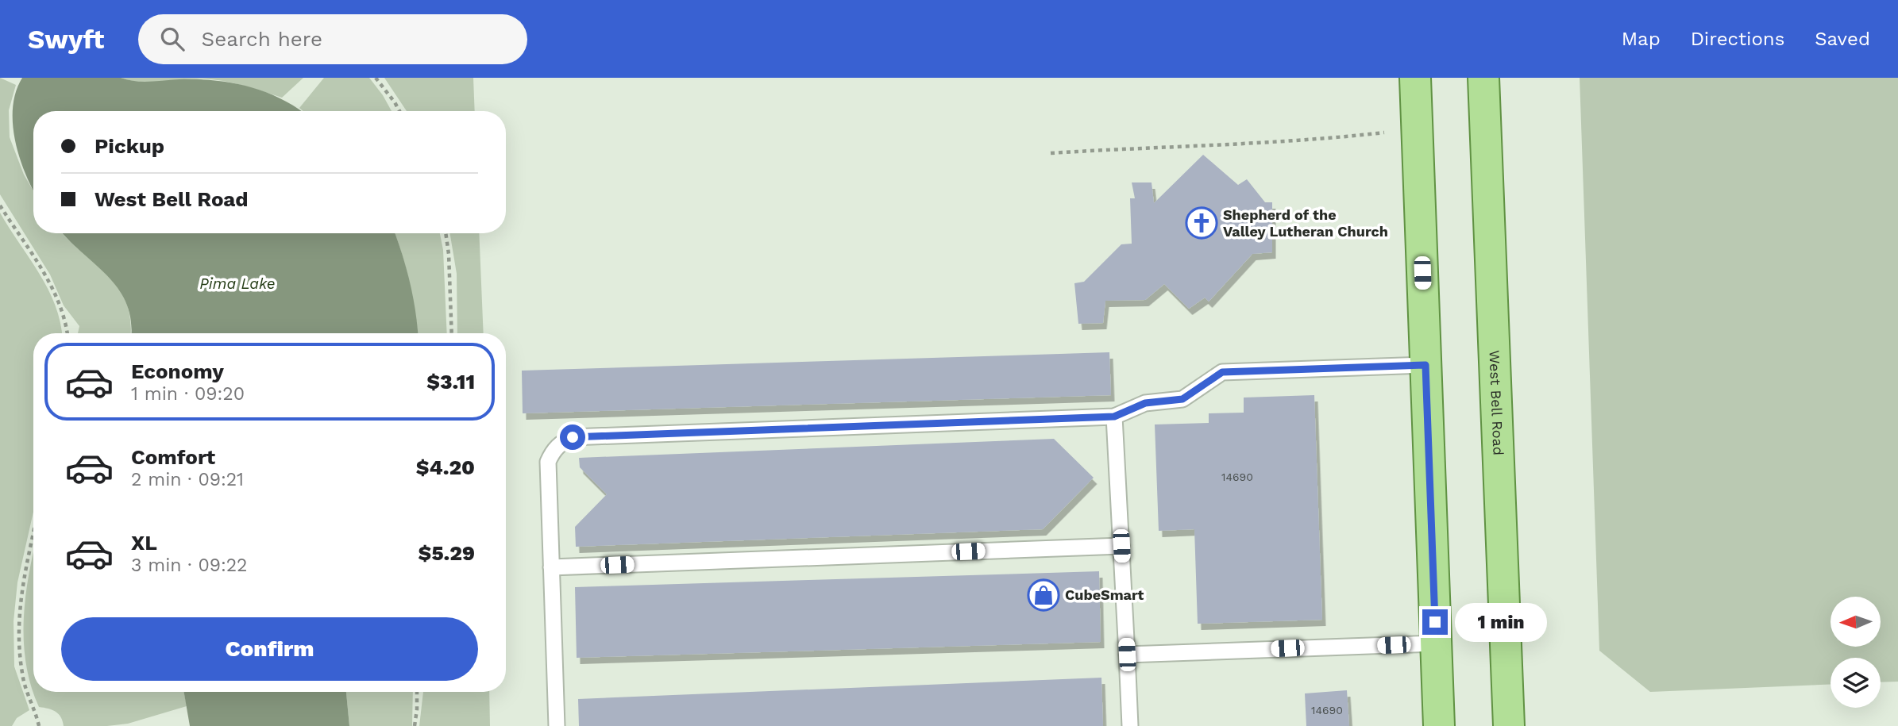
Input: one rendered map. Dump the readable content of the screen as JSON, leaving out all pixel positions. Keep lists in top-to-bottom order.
{
  "streets": {
    "main road": ["West Bell Road"]
  },
  "water": ["Pima Lake"],
  "places": {
    "church": ["Shepherd of the Valley Lutheran Church"],
    "shop": ["CubeSmart"]
  },
  "house_numbers": ["14690", "14690"],
  "north": "left",
  "page": {
    "header": "Swyft",
    "search": "Search here",
    "nav": ["Map", "Directions", "Saved"],
    "banner": ["Pickup", "West Bell Road"],
    "list": [
      {
        "name": "Economy",
        "note": "1 min · 09:20",
        "value": "$3.11"
      },
      {
        "name": "Comfort",
        "note": "2 min · 09:21",
        "value": "$4.20"
      },
      {
        "name": "XL",
        "note": "3 min · 09:22",
        "value": "$5.29"
      }
    ],
    "bubble": "1 min",
    "buttons": "Confirm"
  }
}
